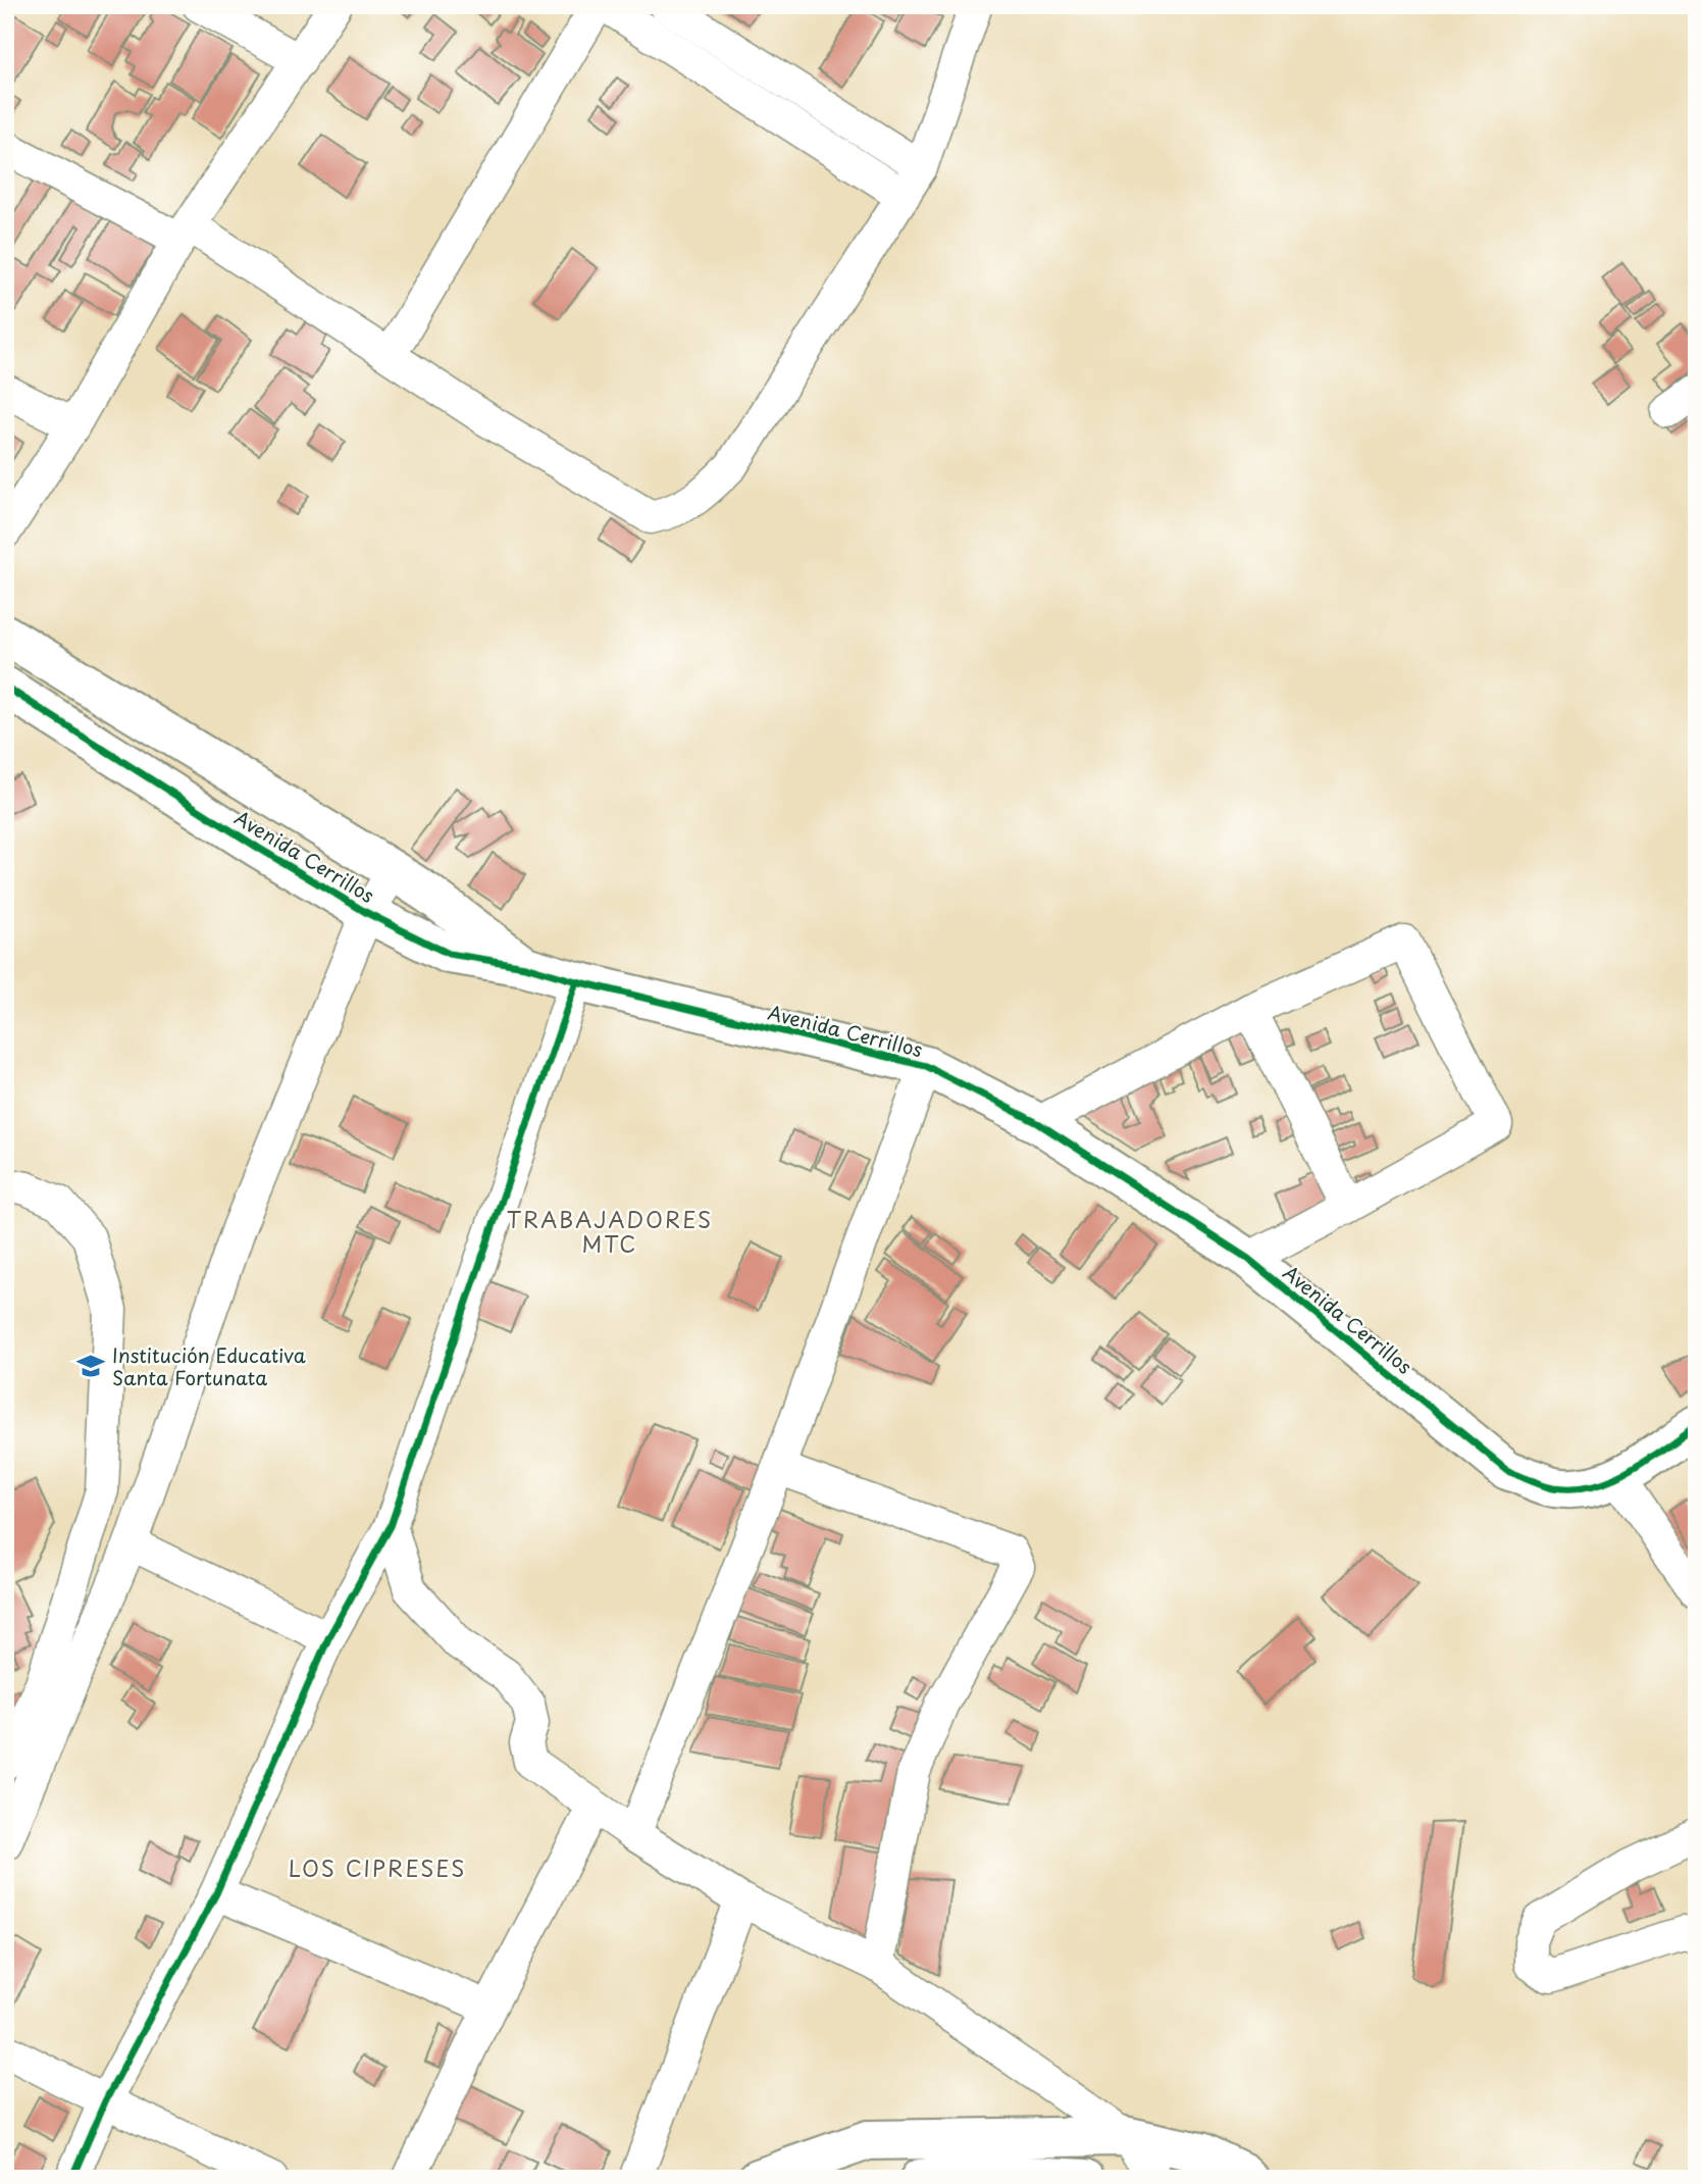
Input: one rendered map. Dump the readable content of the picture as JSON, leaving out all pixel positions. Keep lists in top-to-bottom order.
{
  "streets": {
    "street": ["Avenida Cerrillos"]
  },
  "districts": ["TRABAJADORES MTC", "LOS CIPRESES"],
  "places": {
    "school or university": ["Institución Educativa Santa Fortunata"]
  }
}
